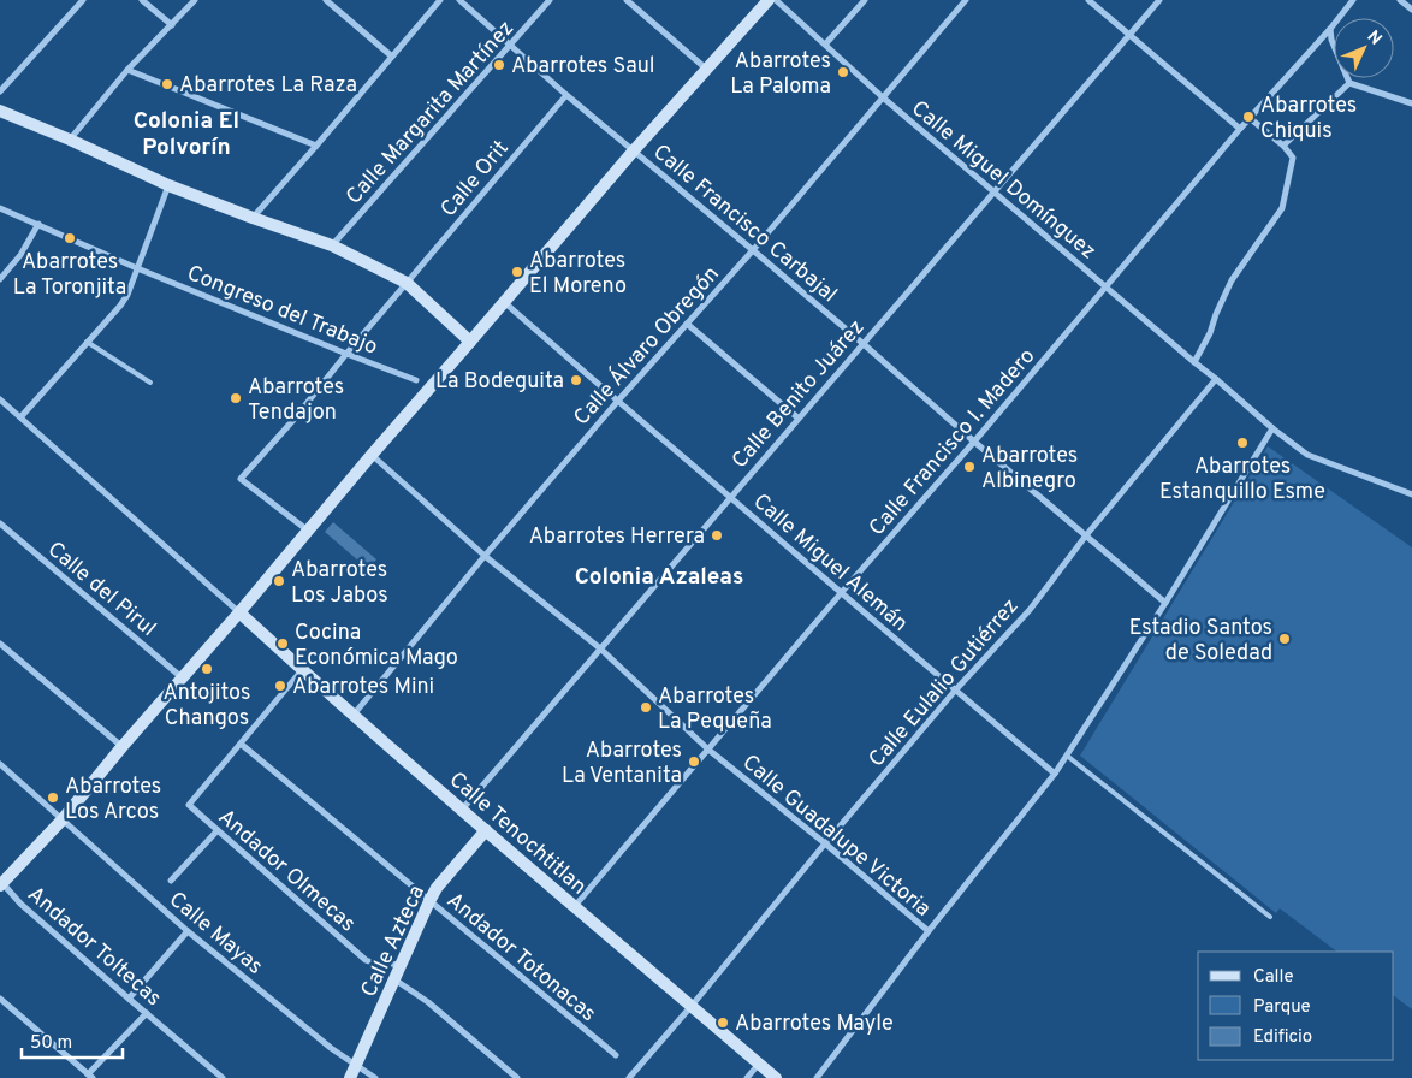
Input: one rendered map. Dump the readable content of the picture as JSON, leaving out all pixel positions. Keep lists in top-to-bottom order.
{
  "streets": {
    "street": [
      "Calle Margarita Martínez",
      "Calle Orit",
      "Calle Miguel Domínguez",
      "Calle Francisco Carbajal",
      "Congreso del Trabajo",
      "Calle Álvaro Obregón",
      "Calle Benito Juárez",
      "Calle Francisco I. Madero",
      "Calle Miguel Alemán",
      "Calle del Pirul",
      "Calle Eulalio Gutiérrez",
      "Calle Tenochtitlan",
      "Calle Guadalupe Victoria",
      "Andador Olmecas",
      "Calle Mayas",
      "Calle Azteca",
      "Andador Toltecas",
      "Andador Totonacas"
    ]
  },
  "crossings": [
    ["Calle Margarita Martínez", "Calle Francisco Carbajal"],
    ["Calle Orit", "Calle Francisco Carbajal"],
    ["Calle Orit", "Congreso del Trabajo"],
    ["Calle Miguel Domínguez", "Calle Álvaro Obregón"],
    ["Calle Miguel Domínguez", "Calle Benito Juárez"],
    ["Calle Miguel Domínguez", "Calle Francisco I. Madero"],
    ["Calle Miguel Domínguez", "Calle Eulalio Gutiérrez"],
    ["Calle Francisco Carbajal", "Calle Álvaro Obregón"],
    ["Calle Francisco Carbajal", "Calle Benito Juárez"],
    ["Calle Francisco Carbajal", "Calle Francisco I. Madero"],
    ["Calle Francisco Carbajal", "Calle Eulalio Gutiérrez"],
    ["Calle Álvaro Obregón", "Calle Miguel Alemán"],
    ["Calle Álvaro Obregón", "Calle Tenochtitlan"],
    ["Calle Álvaro Obregón", "Calle Guadalupe Victoria"],
    ["Calle Benito Juárez", "Calle Miguel Alemán"],
    ["Calle Benito Juárez", "Calle Tenochtitlan"],
    ["Calle Benito Juárez", "Calle Guadalupe Victoria"],
    ["Calle Francisco I. Madero", "Calle Miguel Alemán"],
    ["Calle Francisco I. Madero", "Calle Tenochtitlan"],
    ["Calle Francisco I. Madero", "Calle Guadalupe Victoria"],
    ["Calle Miguel Alemán", "Calle Eulalio Gutiérrez"],
    ["Calle Eulalio Gutiérrez", "Calle Tenochtitlan"],
    ["Calle Eulalio Gutiérrez", "Calle Guadalupe Victoria"],
    ["Calle Tenochtitlan", "Calle Azteca"],
    ["Andador Olmecas", "Calle Azteca"],
    ["Andador Olmecas", "Andador Totonacas"],
    ["Calle Mayas", "Calle Azteca"],
    ["Calle Azteca", "Andador Totonacas"]
  ],
  "districts": ["Colonia El Polvorín", "Colonia Azaleas"],
  "places": [
    "Abarrotes Saul",
    "Abarrotes La Paloma",
    "Abarrotes La Raza",
    "Abarrotes Chiquis",
    "Abarrotes La Toronjita",
    "Abarrotes El Moreno",
    "La Bodeguita",
    "Abarrotes Tendajon",
    "Abarrotes Estanquillo Esme",
    "Abarrotes Albinegro",
    "Abarrotes Herrera",
    "Abarrotes Los Jabos",
    "Estadio Santos de Soledad",
    "Cocina Económica Mago",
    "Antojitos Changos",
    "Abarrotes Mini",
    "Abarrotes La Pequeña",
    "Abarrotes La Ventanita",
    "Abarrotes Los Arcos",
    "Abarrotes Mayle"
  ],
  "legend": ["Calle", "Parque", "Edificio"],
  "scale_bar": "50 m",
  "north": "top right"
}
